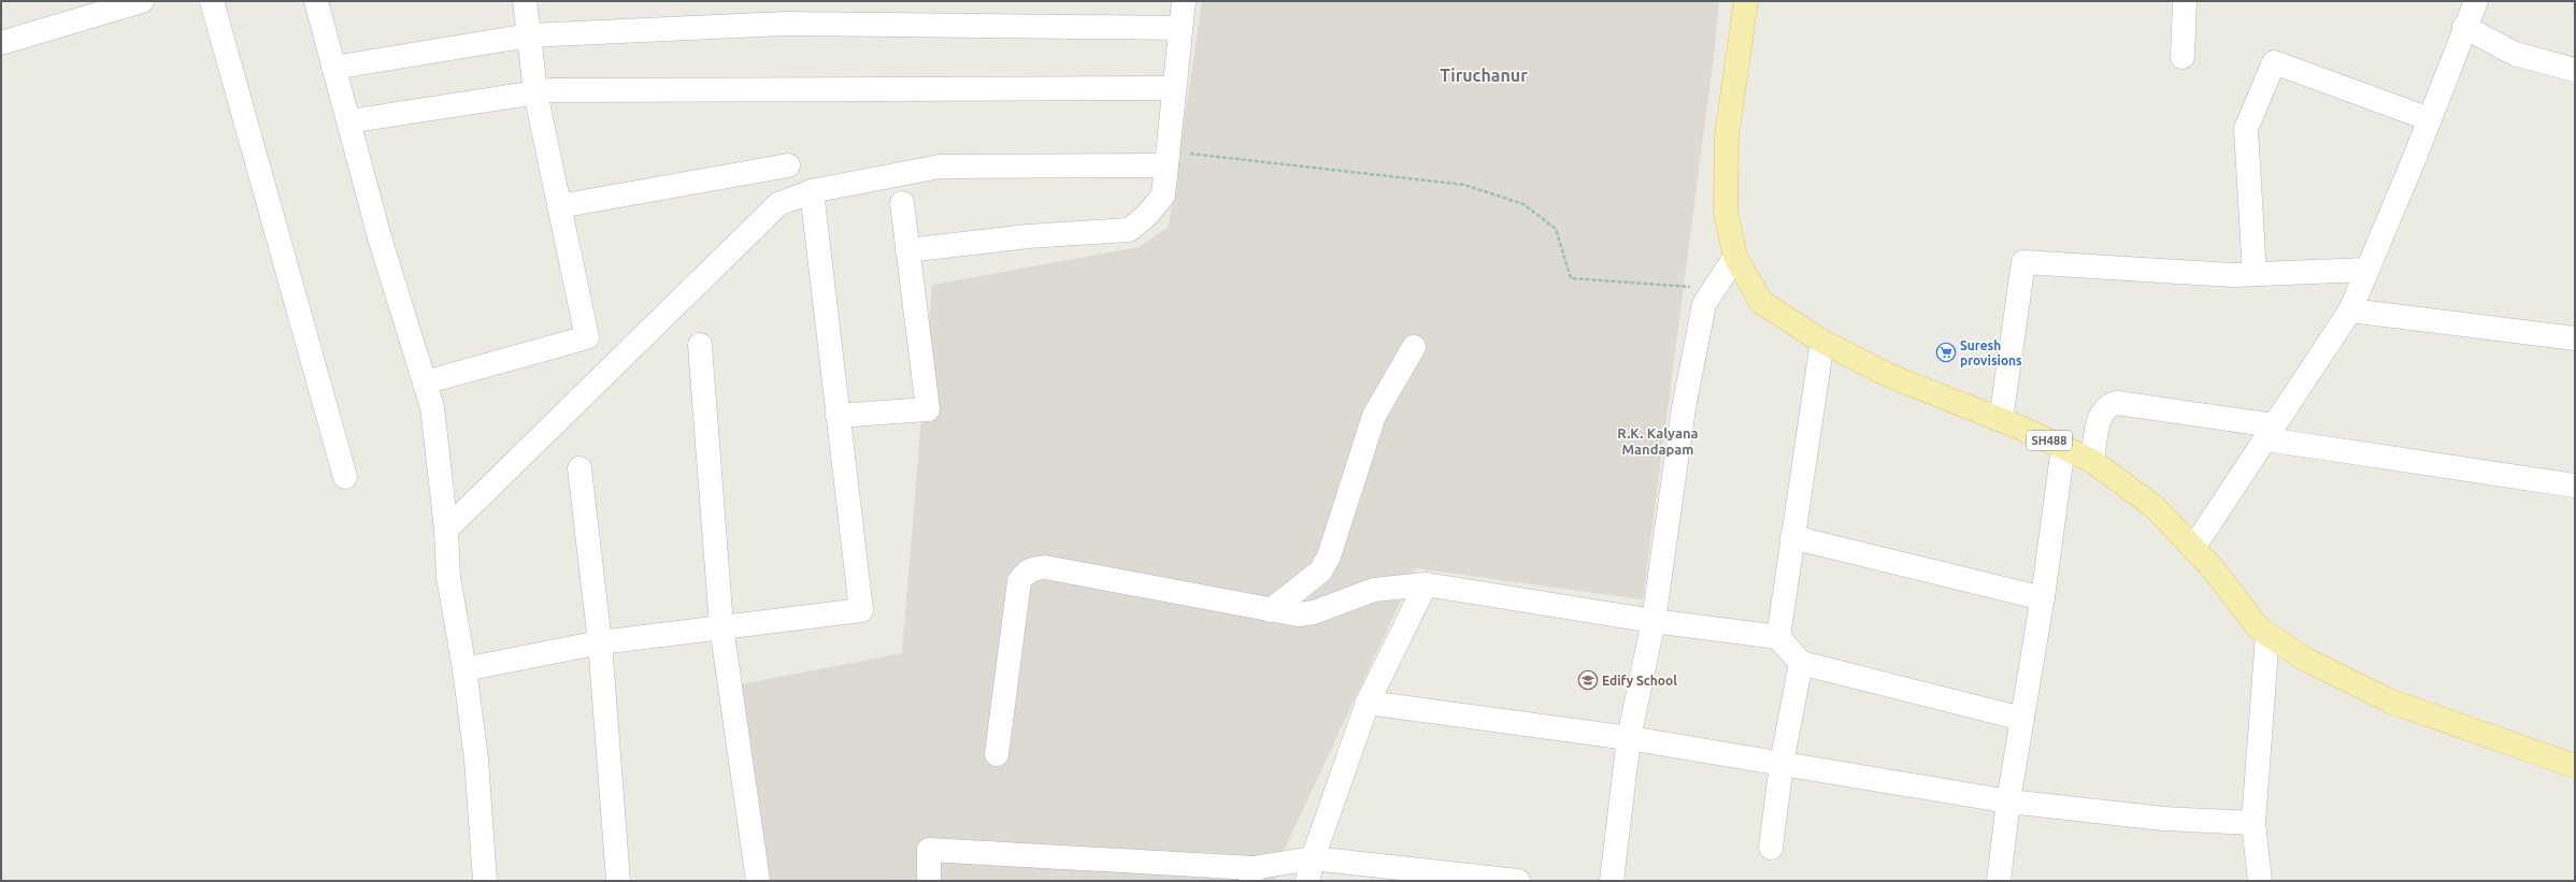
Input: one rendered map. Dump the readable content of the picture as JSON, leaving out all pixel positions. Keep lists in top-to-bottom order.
{
  "streets": {
    "main road": ["SH488"]
  },
  "districts": ["Tiruchanur", "R.K. Kalyana Mandapam"],
  "places": {
    "supermarket": ["Suresh provisions"],
    "school or university": ["Edify School"]
  }
}
